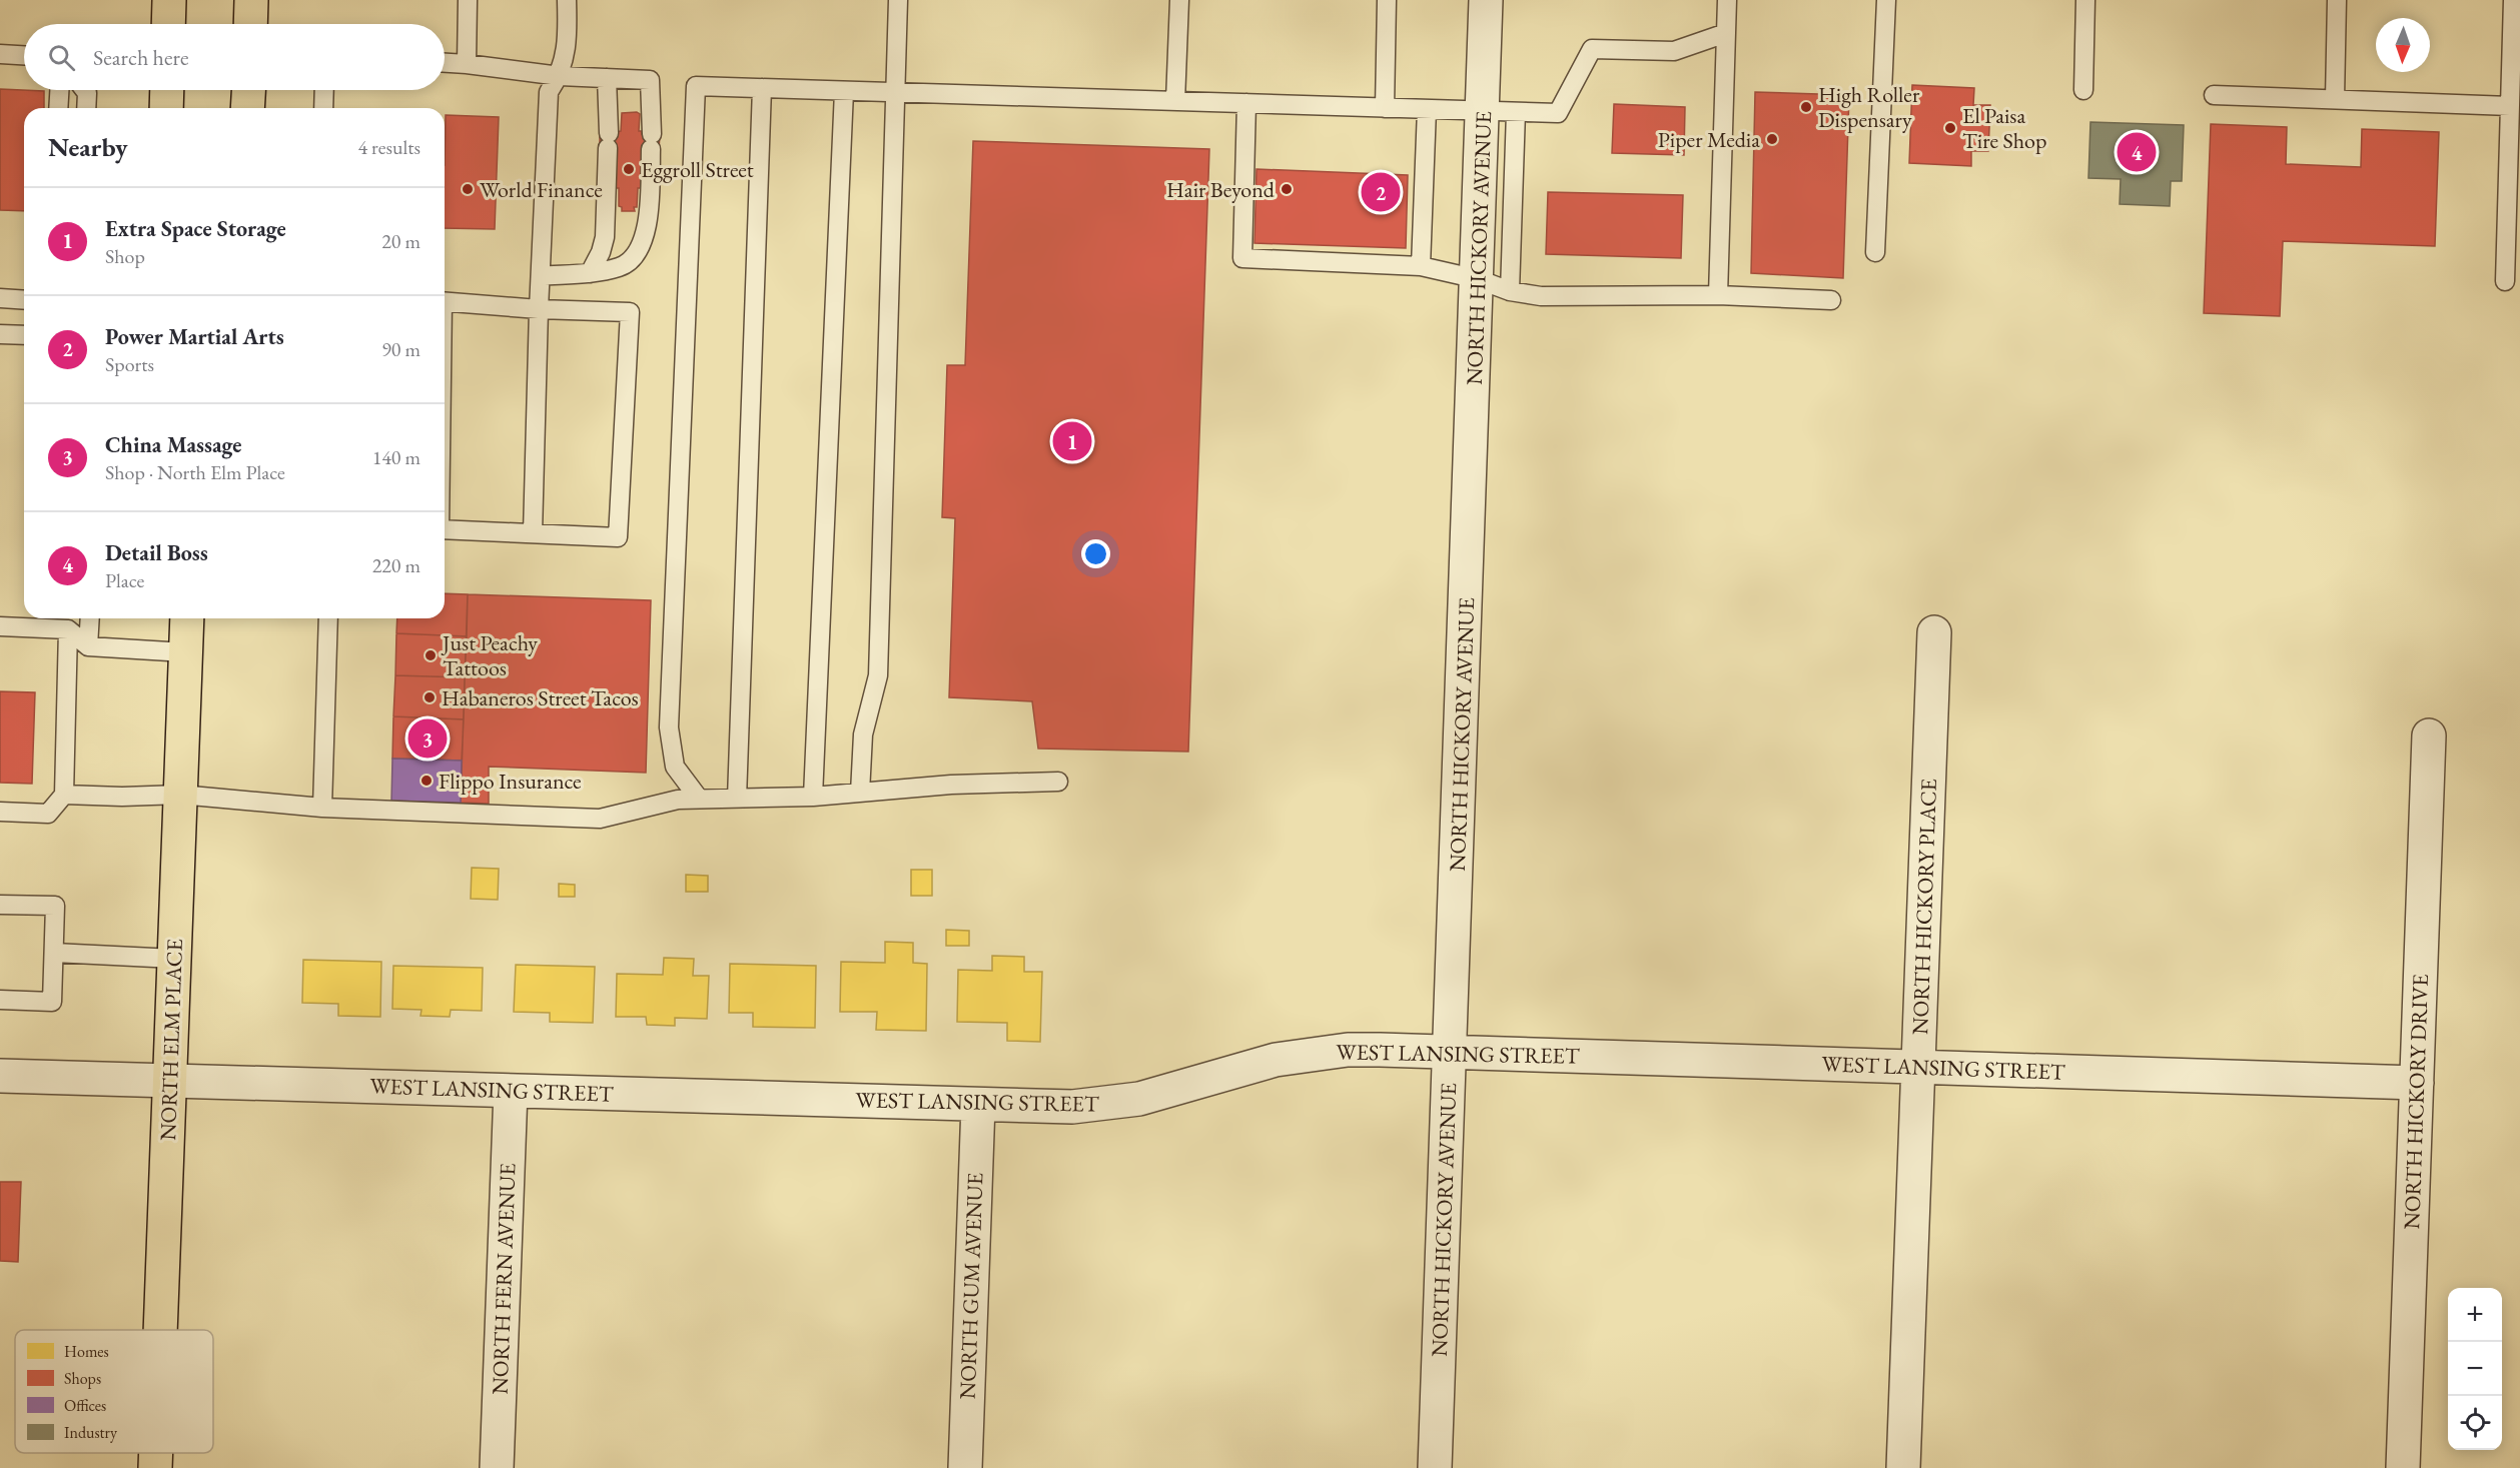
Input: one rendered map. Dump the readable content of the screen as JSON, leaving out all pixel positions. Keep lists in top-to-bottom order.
{
  "streets": {
    "main road": ["NORTH ELM PLACE"],
    "street": [
      "NORTH HICKORY AVENUE",
      "NORTH HICKORY PLACE",
      "WEST LANSING STREET",
      "NORTH HICKORY DRIVE",
      "NORTH FERN AVENUE",
      "NORTH GUM AVENUE"
    ]
  },
  "crossings": [
    ["NORTH HICKORY AVENUE", "WEST LANSING STREET"],
    ["NORTH HICKORY PLACE", "WEST LANSING STREET"],
    ["NORTH ELM PLACE", "WEST LANSING STREET"],
    ["WEST LANSING STREET", "NORTH HICKORY DRIVE"],
    ["WEST LANSING STREET", "NORTH FERN AVENUE"],
    ["WEST LANSING STREET", "NORTH GUM AVENUE"]
  ],
  "places": [
    "High Roller Dispensary",
    "El Paisa Tire Shop",
    "Piper Media",
    "Eggroll Street",
    "World Finance",
    "Hair Beyond",
    "Just Peachy Tattoos",
    "Habaneros Street Tacos",
    "Flippo Insurance"
  ],
  "legend": [
    "Homes",
    "Shops",
    "Offices",
    "Industry"
  ],
  "north": "bottom",
  "page": {
    "search": "Search here",
    "heading": ["Nearby", "4 results"],
    "pins": [
      "4",
      "2",
      "1",
      "3"
    ],
    "list": [
      {
        "mark": "1",
        "name": "Extra Space Storage",
        "note": "Shop",
        "value": "20 m"
      },
      {
        "mark": "2",
        "name": "Power Martial Arts",
        "note": "Sports",
        "value": "90 m"
      },
      {
        "mark": "3",
        "name": "China Massage",
        "note": "Shop · North Elm Place",
        "value": "140 m"
      },
      {
        "mark": "4",
        "name": "Detail Boss",
        "note": "Place",
        "value": "220 m"
      }
    ],
    "map_buttons": ["+", "−"]
  }
}
